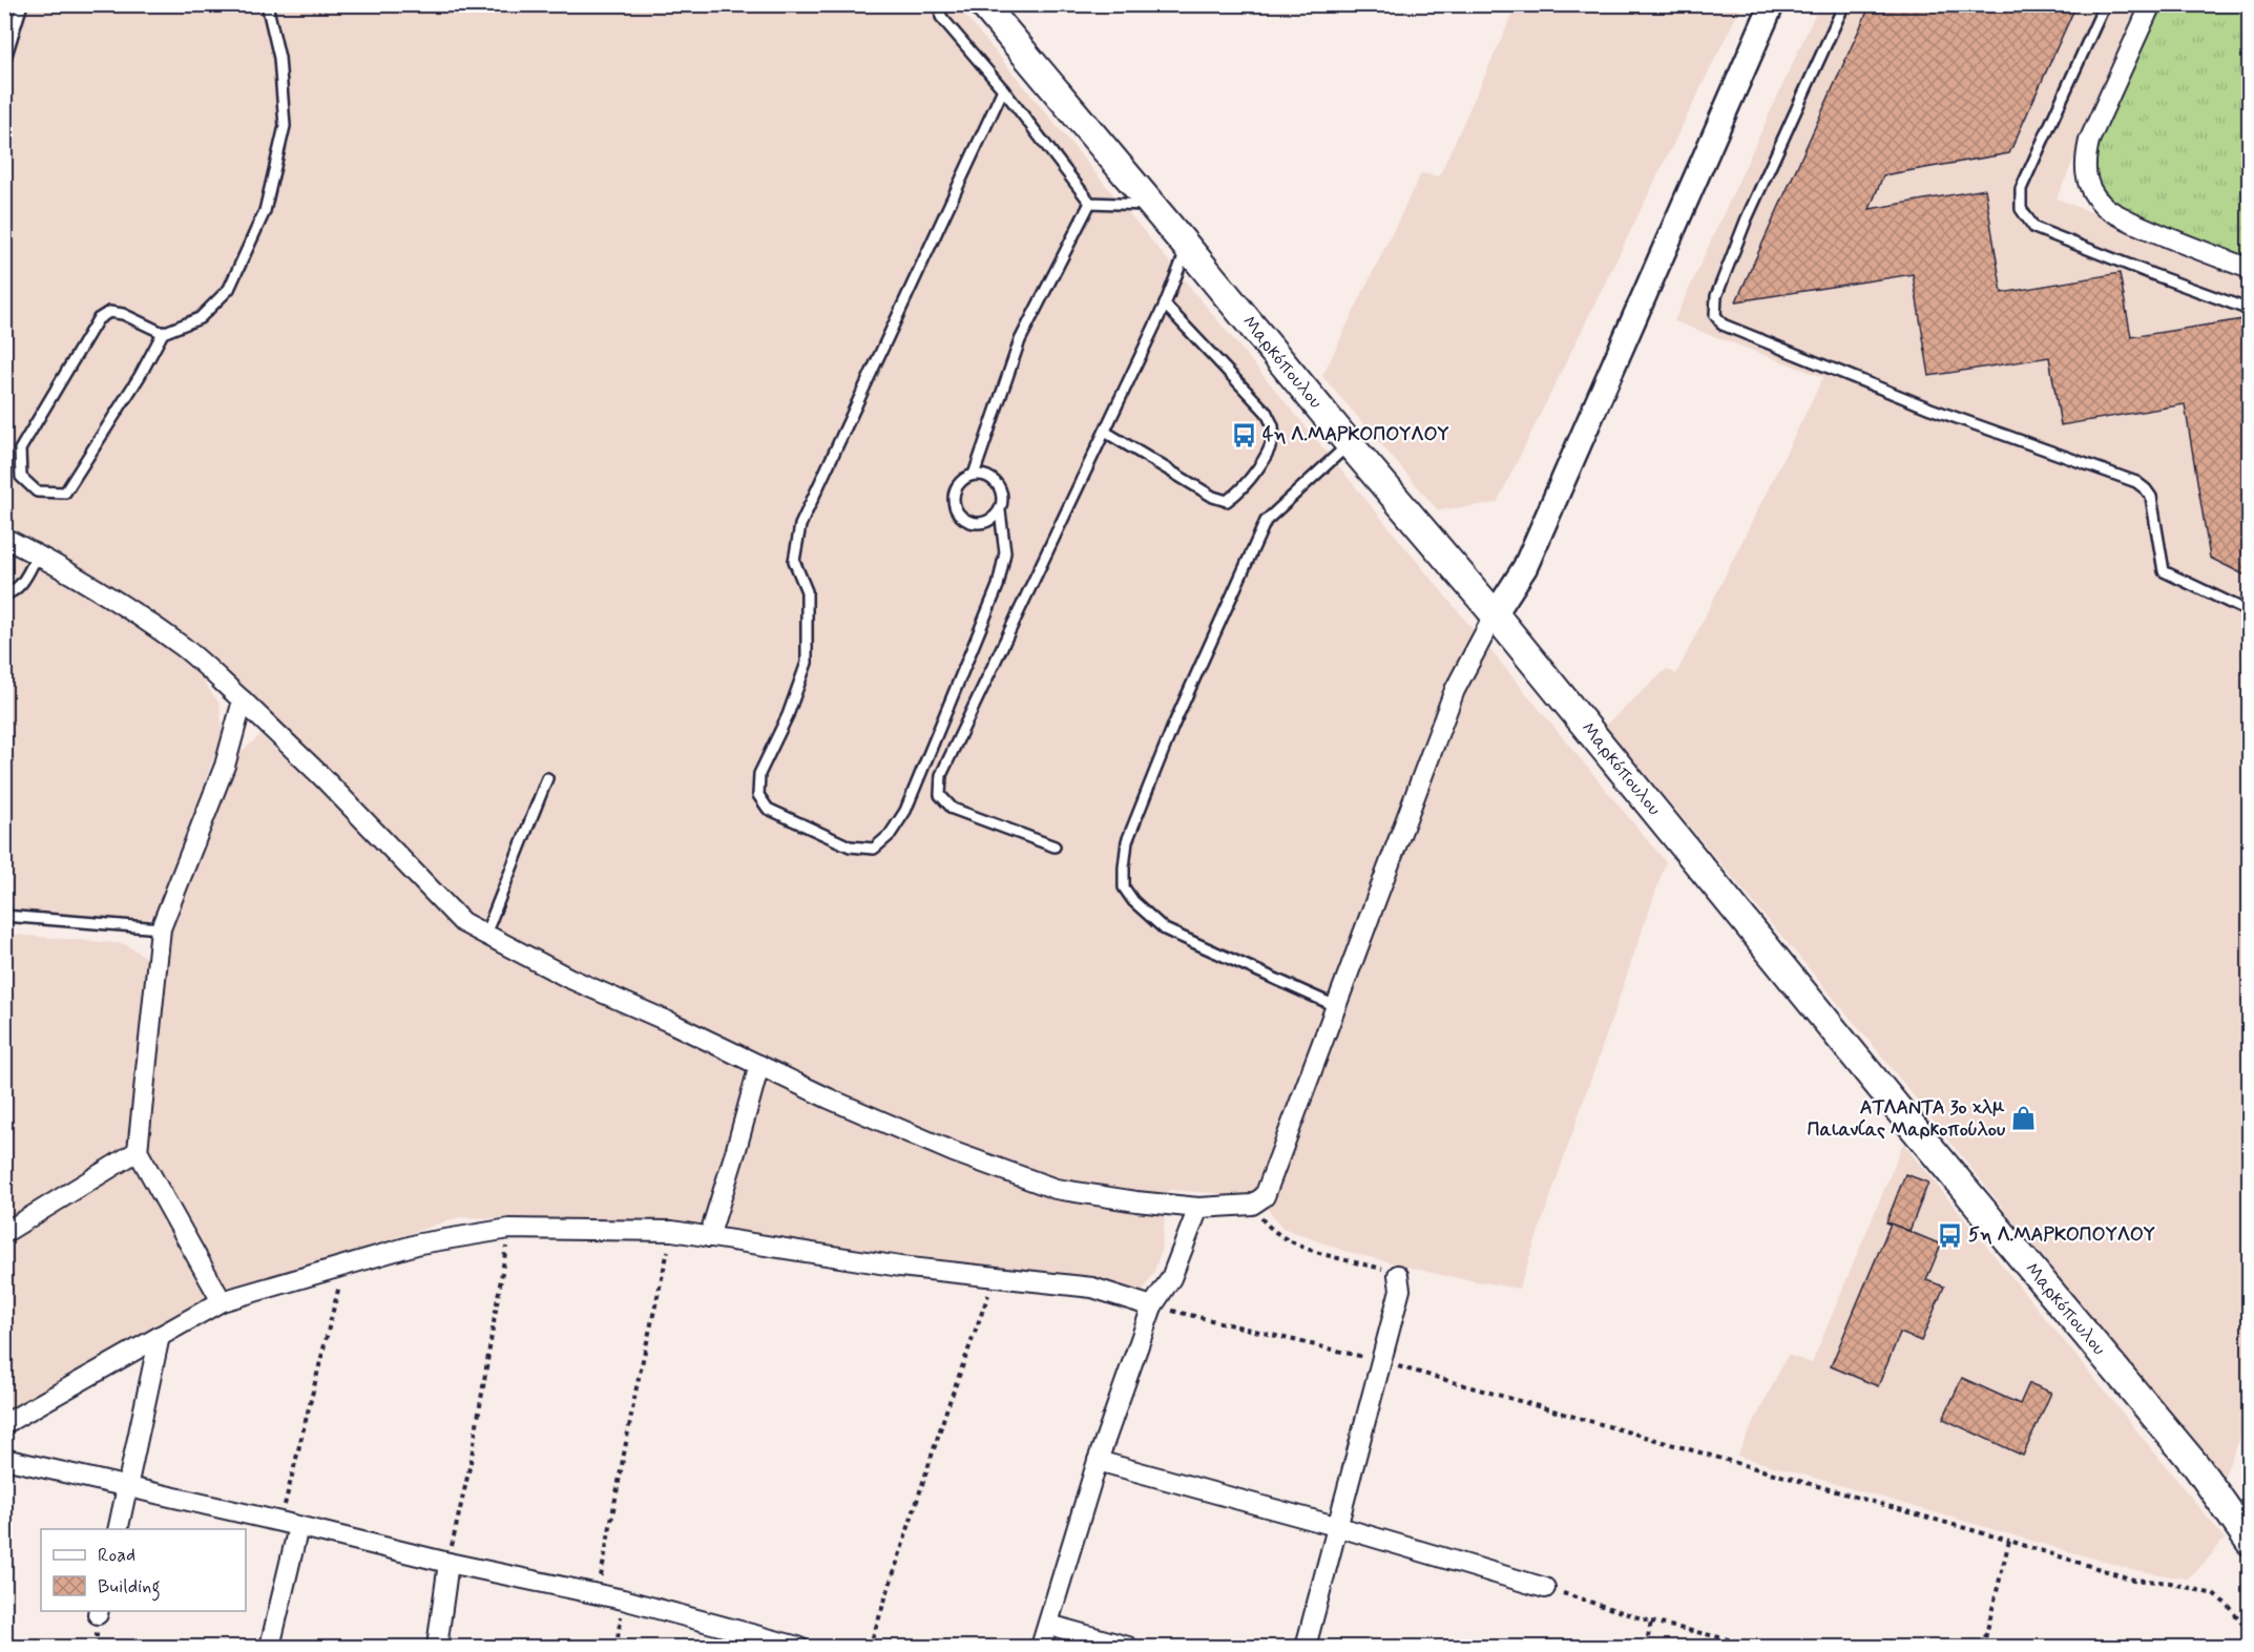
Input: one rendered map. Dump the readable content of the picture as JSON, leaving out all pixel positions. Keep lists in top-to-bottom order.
{
  "streets": {
    "main road": ["Μαρκόπουλου"]
  },
  "places": {
    "bus stop": ["4η Λ.ΜΑΡΚΟΠΟΥΛΟΥ", "5η Λ.ΜΑΡΚΟΠΟΥΛΟΥ"],
    "shop": ["ΑΤΛΑΝΤΑ 3ο χλμ Παιανίας Μαρκοπούλου"]
  },
  "legend": ["Road", "Building"]
}
